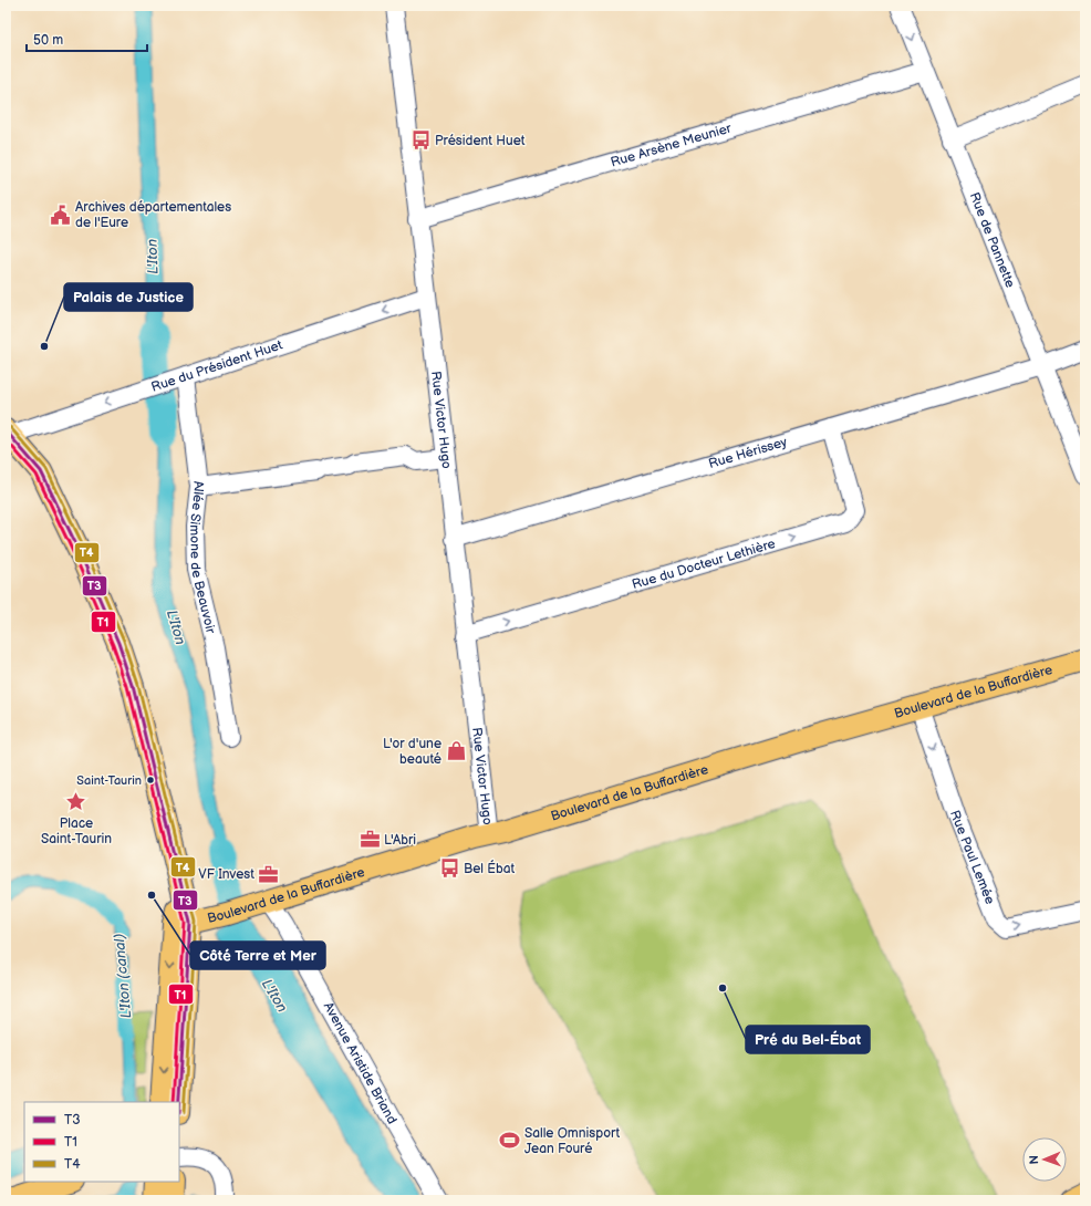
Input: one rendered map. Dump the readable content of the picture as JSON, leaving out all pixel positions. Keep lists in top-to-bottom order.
{
  "streets": {
    "main road": ["Boulevard de la Buffardière"],
    "street": [
      "Rue Arsène Meunier",
      "Rue de Pannette",
      "Rue du Président Huet",
      "Rue Victor Hugo",
      "Rue Hérissey",
      "Allée Simone de Beauvoir",
      "Rue du Docteur Lethière",
      "Rue Paul Lemée",
      "Avenue Aristide Briand"
    ]
  },
  "crossings": [
    ["Rue Arsène Meunier", "Rue de Pannette"],
    ["Rue Arsène Meunier", "Rue Victor Hugo"],
    ["Rue de Pannette", "Rue Hérissey"],
    ["Rue du Président Huet", "Rue Victor Hugo"],
    ["Rue du Président Huet", "Allée Simone de Beauvoir"],
    ["Rue Victor Hugo", "Rue Hérissey"],
    ["Rue Victor Hugo", "Rue du Docteur Lethière"],
    ["Rue Victor Hugo", "Boulevard de la Buffardière"],
    ["Rue Hérissey", "Rue du Docteur Lethière"],
    ["Boulevard de la Buffardière", "Rue Paul Lemée"],
    ["Boulevard de la Buffardière", "Avenue Aristide Briand"]
  ],
  "one_way": ["Rue du Docteur Lethière", "Rue Paul Lemée"],
  "water": ["L'Iton", "L'Iton (canal)"],
  "places": {
    "bus stop": ["Président Huet", "Bel Ébat"],
    "public building": ["Archives départementales de l'Eure"],
    "other": [
      "Palais de Justice",
      "Saint-Taurin",
      "Côté Terre et Mer",
      "Pré du Bel-Ébat"
    ],
    "shop": ["L'or d'une beauté"],
    "place": ["Place Saint-Taurin"],
    "office": ["L'Abri", "VF Invest"],
    "sports": ["Salle Omnisport Jean Fouré"]
  },
  "lines": ["transit line T4", "transit line T3", "transit line T1"],
  "legend": ["T3", "T1", "T4"],
  "scale_bar": "50 m",
  "north": "left"
}
